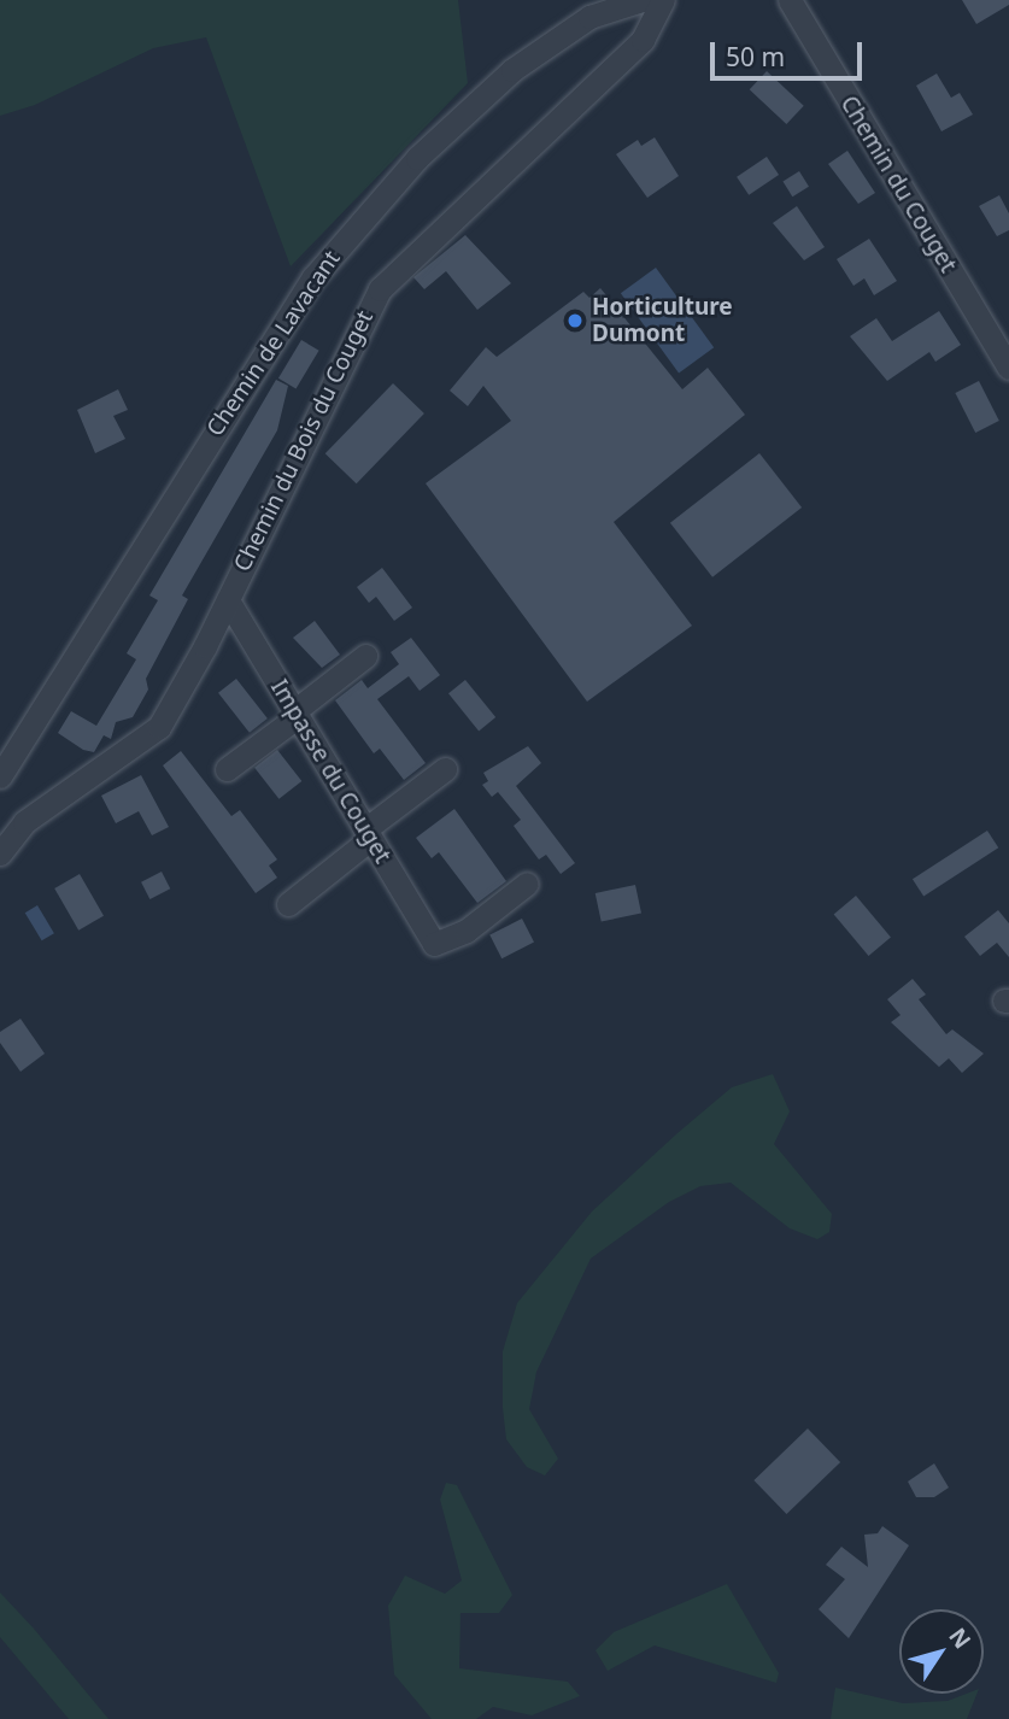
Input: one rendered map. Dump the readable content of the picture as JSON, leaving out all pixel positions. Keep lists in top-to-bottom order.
{
  "streets": {
    "street": [
      "Chemin du Couget",
      "Chemin de Lavacant",
      "Chemin du Bois du Couget",
      "Impasse du Couget"
    ]
  },
  "crossings": [
    ["Chemin du Bois du Couget", "Impasse du Couget"]
  ],
  "places": ["Horticulture Dumont"],
  "scale_bar": "50 m",
  "north": "top right"
}
